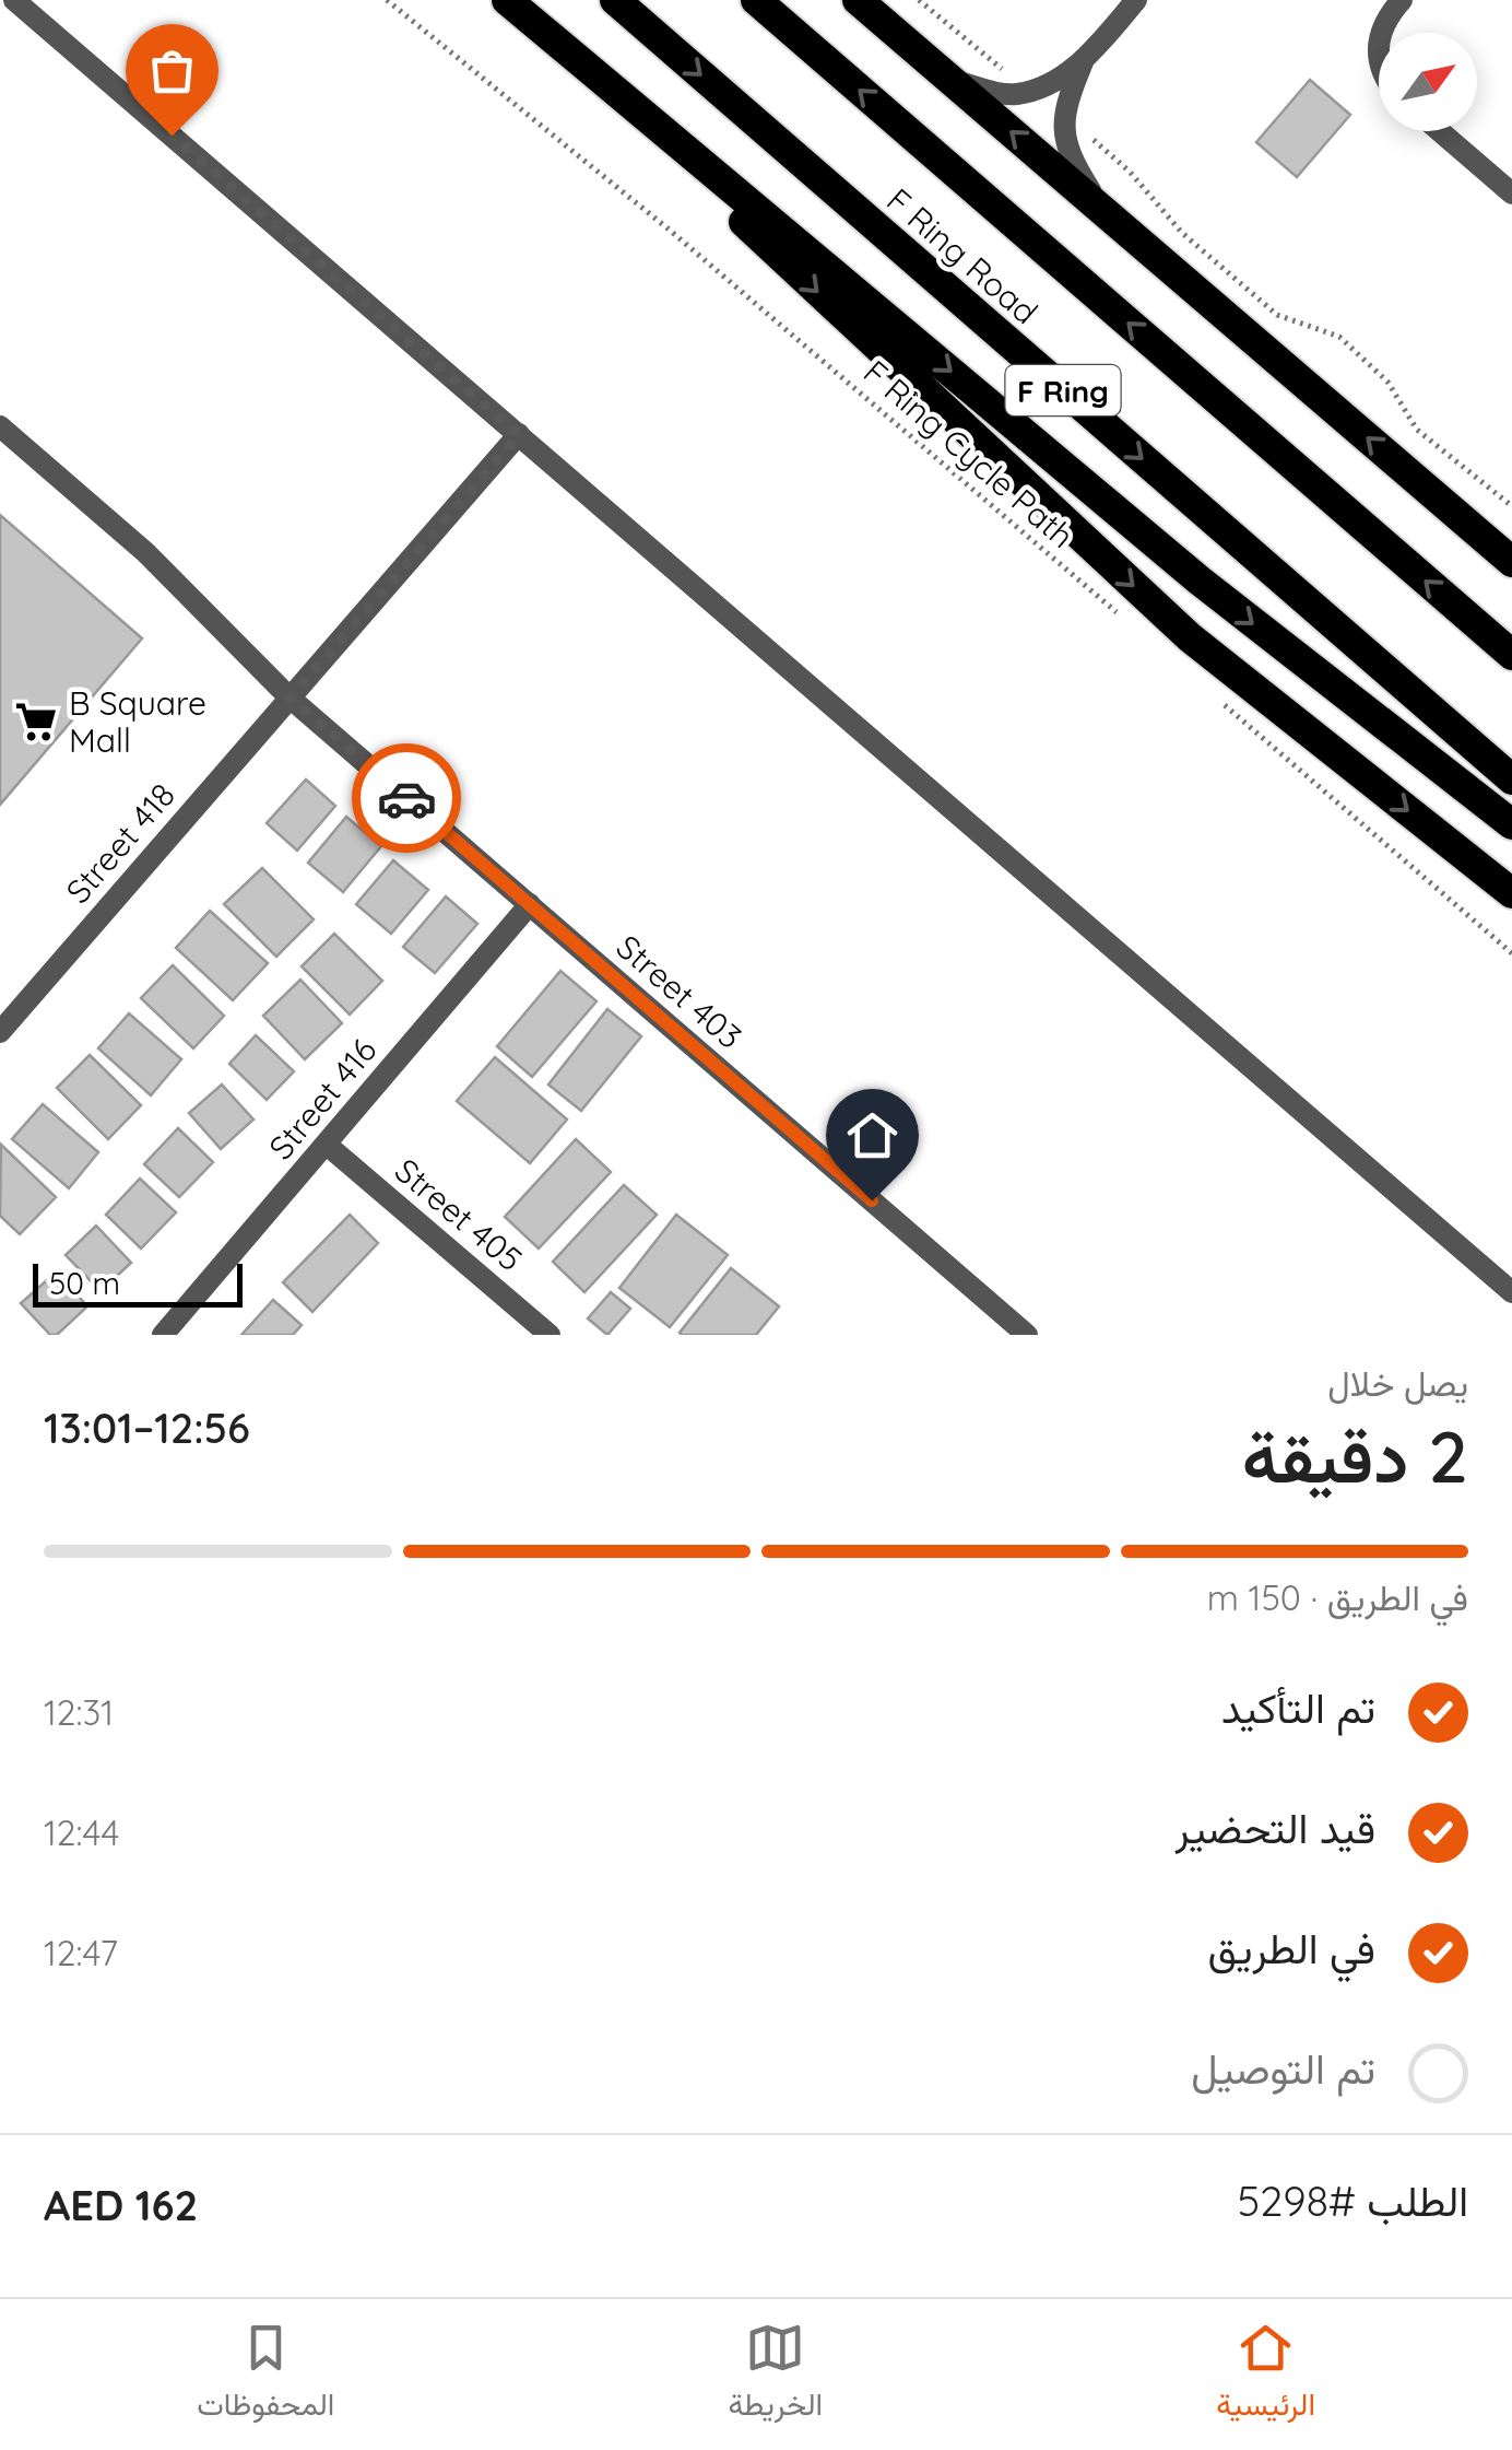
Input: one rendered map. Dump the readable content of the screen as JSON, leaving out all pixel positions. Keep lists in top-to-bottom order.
{
  "streets": {
    "highway": ["F Ring Road", "F Ring"],
    "street": [
      "Street 418",
      "Street 403",
      "Street 416",
      "Street 405"
    ],
    "path": ["F Ring Cycle Path"]
  },
  "crossings": [
    ["Street 418", "Street 403"],
    ["Street 403", "Street 416"],
    ["Street 416", "Street 405"]
  ],
  "places": {
    "supermarket": ["B Square Mall"]
  },
  "scale_bar": "50 m",
  "north": "top right",
  "page": {
    "scale": "50 m",
    "heading": ["2 دقيقة", "يصل خلال", "12:56–13:01"],
    "panel": ["الطلب #5298", "AED 162"],
    "bar": "في الطريق · 150 m",
    "list": [
      ["تم التأكيد", "12:31"],
      ["قيد التحضير", "12:44"],
      ["في الطريق", "12:47"],
      "تم التوصيل"
    ],
    "tabs": ["الرئيسية", "الخريطة", "المحفوظات"]
  }
}
